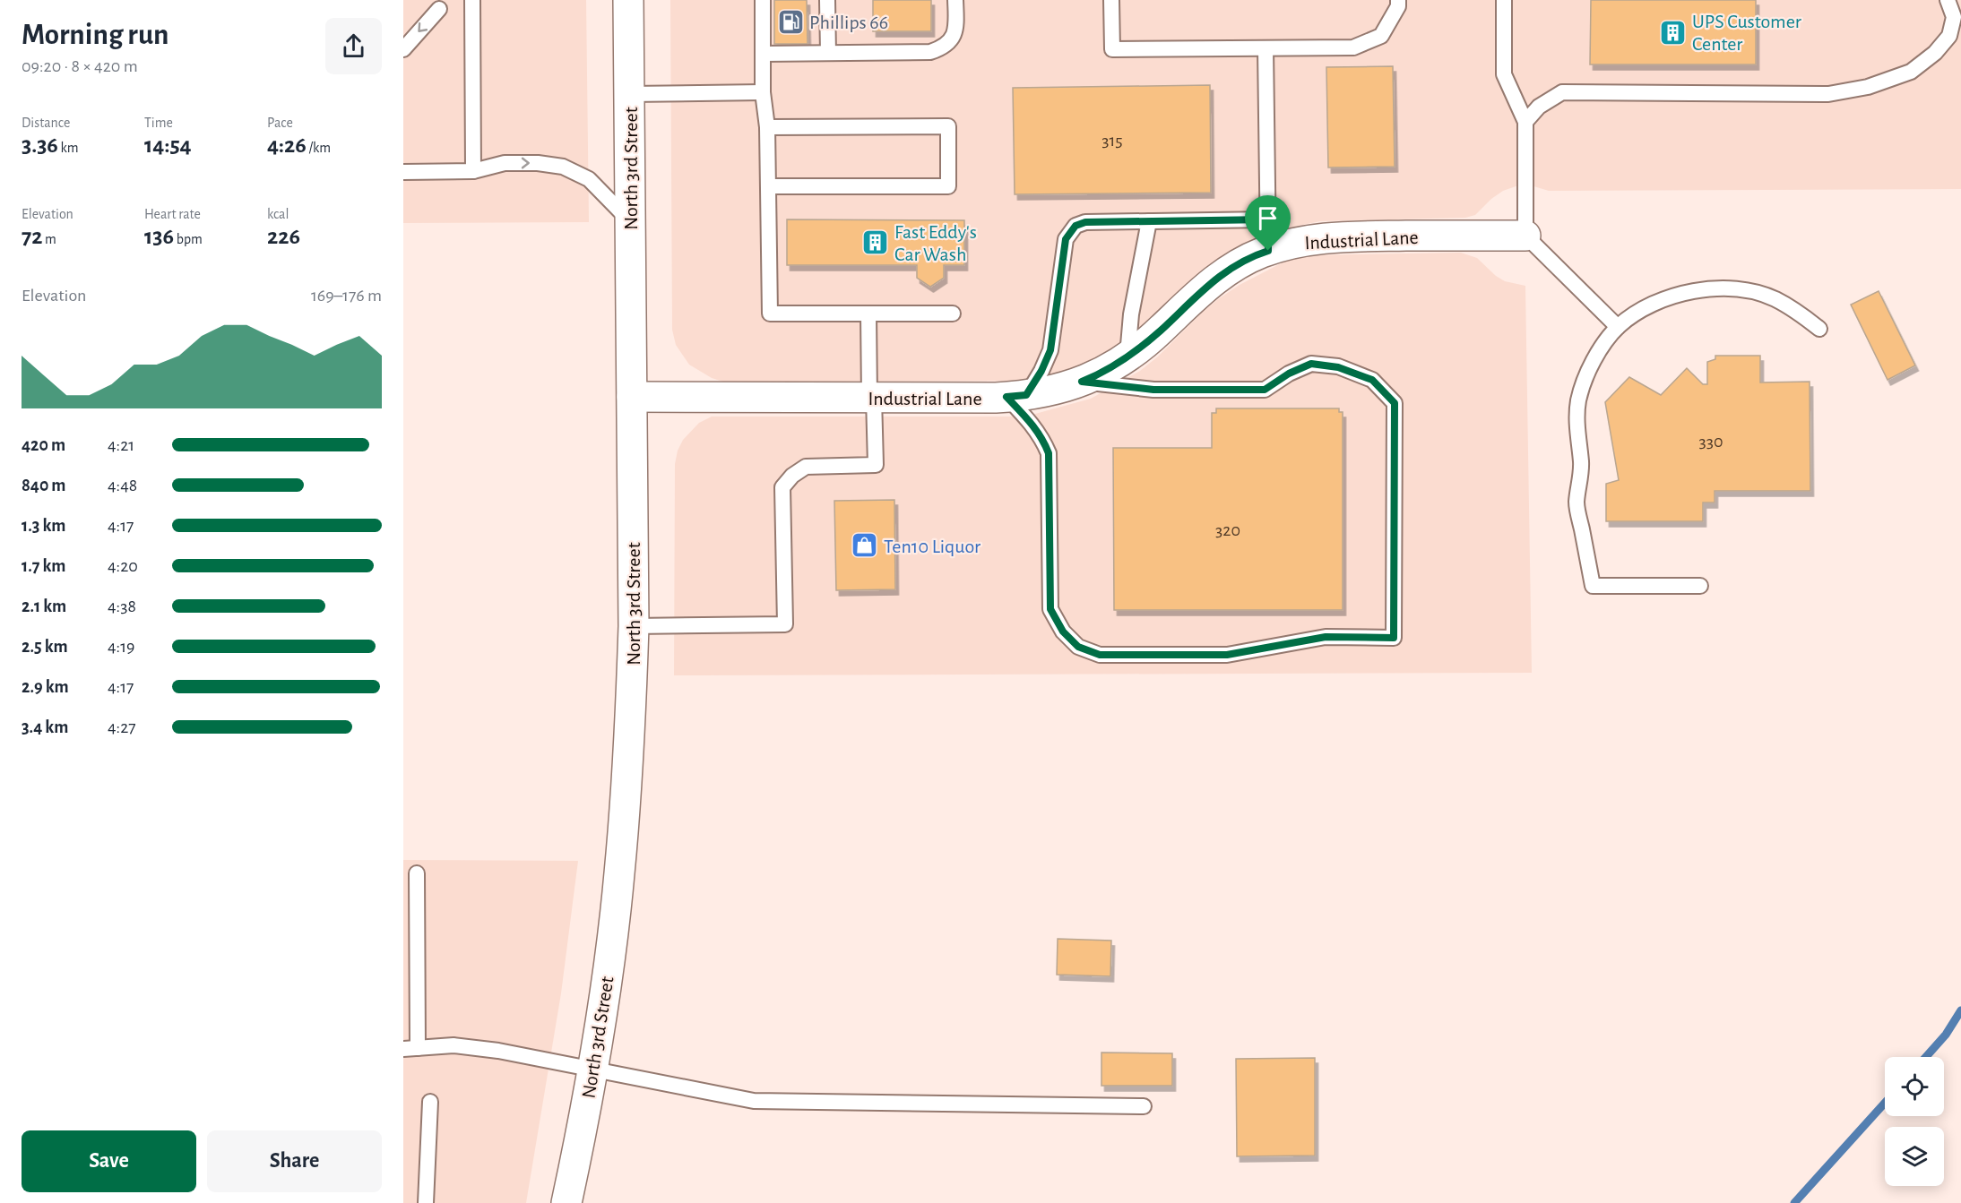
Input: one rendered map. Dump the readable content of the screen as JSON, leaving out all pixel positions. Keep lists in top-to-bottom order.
{
  "streets": {
    "main road": ["North 3rd Street", "Industrial Lane"]
  },
  "crossings": [
    ["North 3rd Street", "Industrial Lane"]
  ],
  "places": {
    "fuel station": ["Phillips 66"],
    "building": ["UPS Customer Center", "Fast Eddy's Car Wash"],
    "shop": ["Ten10 Liquor"]
  },
  "house_numbers": ["315", "330", "320"],
  "page": {
    "heading": ["Morning run", "09:20 · 8 × 420 m"],
    "stats": [
      ["Distance", "3.36 km"],
      ["Time", "14:54"],
      ["Pace", "4:26 /km"],
      ["Elevation", "72 m"],
      ["Heart rate", "136 bpm"],
      ["kcal", "226"]
    ],
    "chart": ["Elevation", "169–176 m"],
    "list": [
      {
        "name": "420 m",
        "note": "4:21"
      },
      {
        "name": "840 m",
        "note": "4:48"
      },
      {
        "name": "1.3 km",
        "note": "4:17"
      },
      {
        "name": "1.7 km",
        "note": "4:20"
      },
      {
        "name": "2.1 km",
        "note": "4:38"
      },
      {
        "name": "2.5 km",
        "note": "4:19"
      },
      {
        "name": "2.9 km",
        "note": "4:17"
      },
      {
        "name": "3.4 km",
        "note": "4:27"
      }
    ],
    "buttons": ["Save", "Share"]
  }
}
